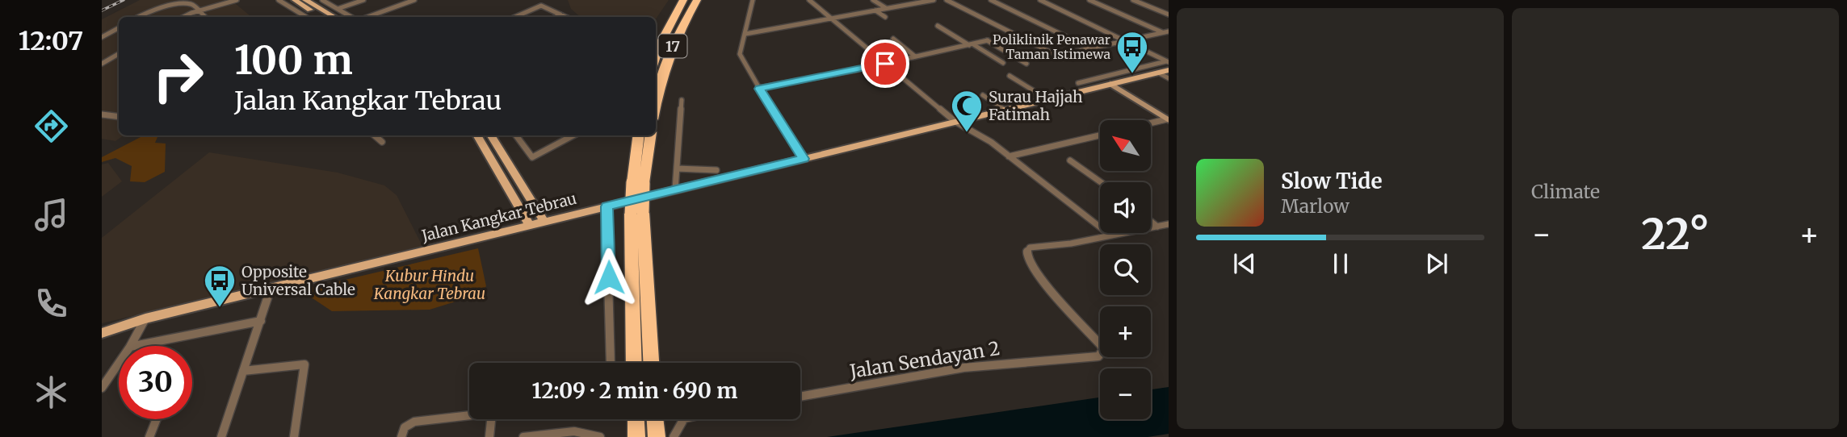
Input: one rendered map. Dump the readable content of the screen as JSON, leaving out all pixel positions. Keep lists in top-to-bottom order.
{
  "streets": {
    "highway": ["17"],
    "main road": ["Jalan Kangkar Tebrau"],
    "street": ["Jalan Sendayan 2"]
  },
  "parks": ["Kubur Hindu Kangkar Tebrau"],
  "places": {
    "bus stop": ["Poliklinik Penawar Taman Istimewa", "Opposite Universal Cable"],
    "mosque": ["Surau Hajjah Fatimah"]
  },
  "north": "top left",
  "page": {
    "tabs": "12:07",
    "tile": "Climate",
    "turn": ["100 m", "Jalan Kangkar Tebrau"],
    "map_buttons": ["+", "−"],
    "song": ["Slow Tide", "Marlow"],
    "heat": ["−", "22°", "+"],
    "limit": "30",
    "trip": "12:09 · 2 min · 690 m"
  }
}
